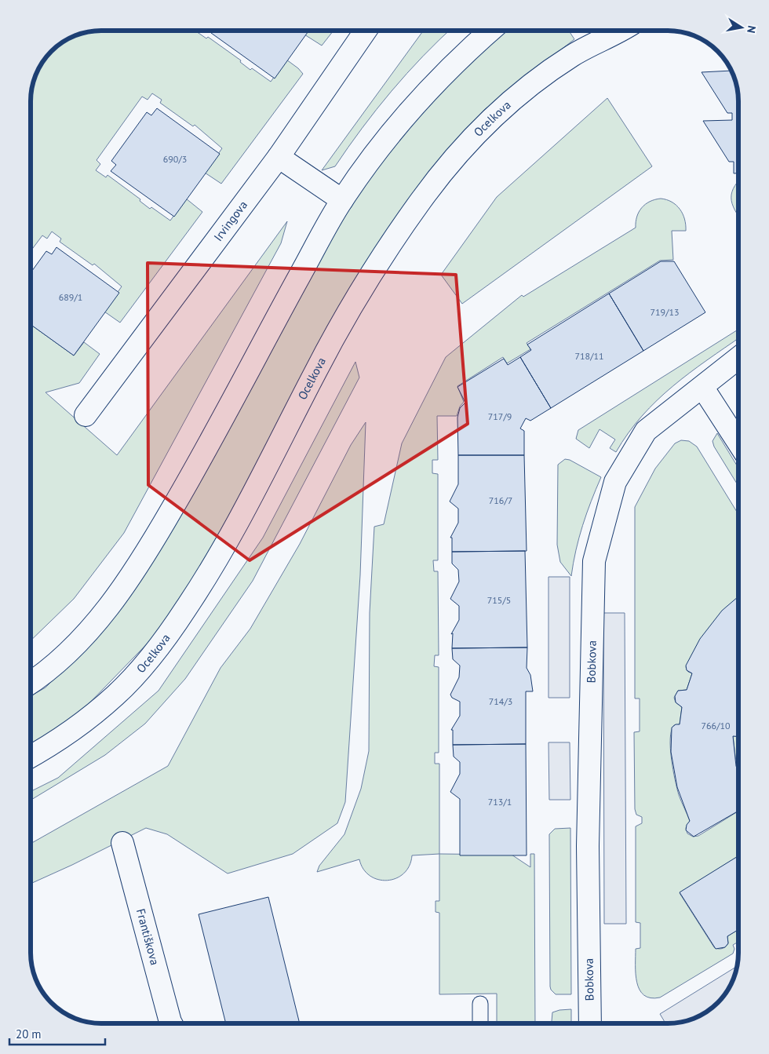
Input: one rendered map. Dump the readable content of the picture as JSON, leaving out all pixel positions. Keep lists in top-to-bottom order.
{
  "streets": {
    "street": [
      "Ocelkova",
      "Irvingova",
      "Bobkova",
      "Františkova"
    ]
  },
  "house_numbers": [
    "690/3",
    "689/1",
    "719/13",
    "718/11",
    "717/9",
    "716/7",
    "715/5",
    "714/3",
    "766/10",
    "713/1"
  ],
  "scale_bar": "20 m",
  "north": "right"
}
